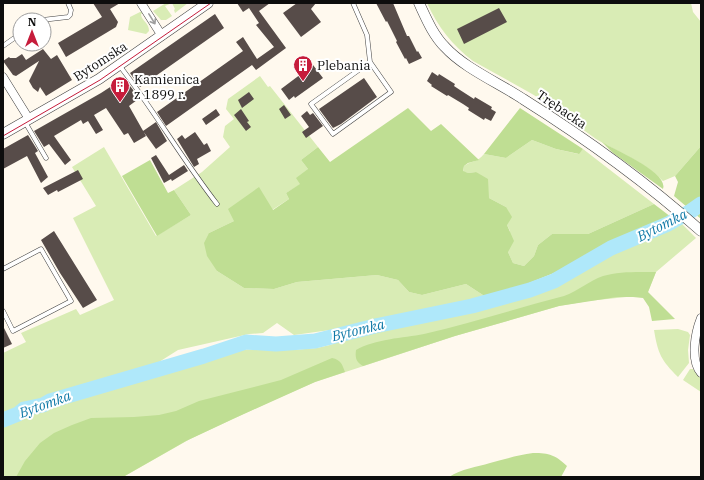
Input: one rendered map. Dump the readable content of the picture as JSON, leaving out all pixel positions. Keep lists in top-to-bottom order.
{
  "streets": {
    "street": ["Bytomska", "Trębacka"]
  },
  "water": ["Bytomka"],
  "places": {
    "building": ["Plebania", "Kamienica z 1899 r."]
  },
  "north": "top"
}
